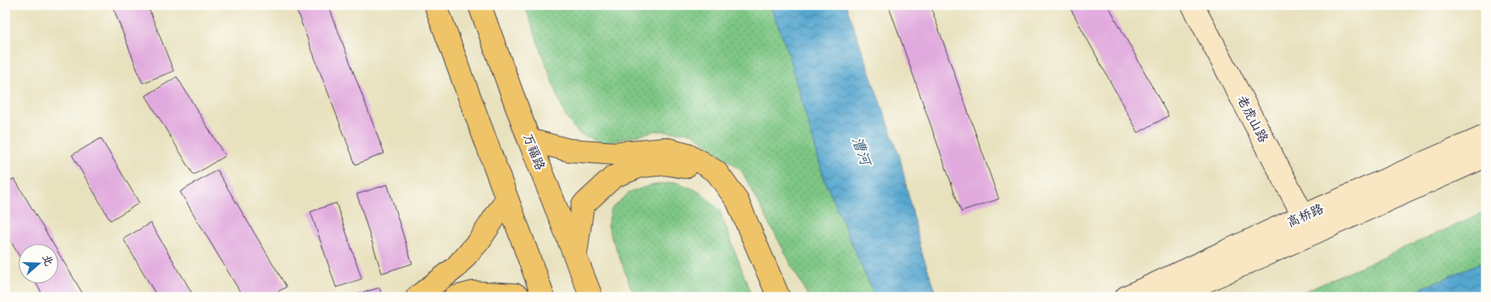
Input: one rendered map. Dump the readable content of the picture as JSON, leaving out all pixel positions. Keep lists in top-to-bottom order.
{
  "streets": {
    "main road": ["老虎山路", "万福路", "高桥路"]
  },
  "crossings": [
    ["老虎山路", "高桥路"]
  ],
  "water": ["漕河"],
  "north": "right"
}
